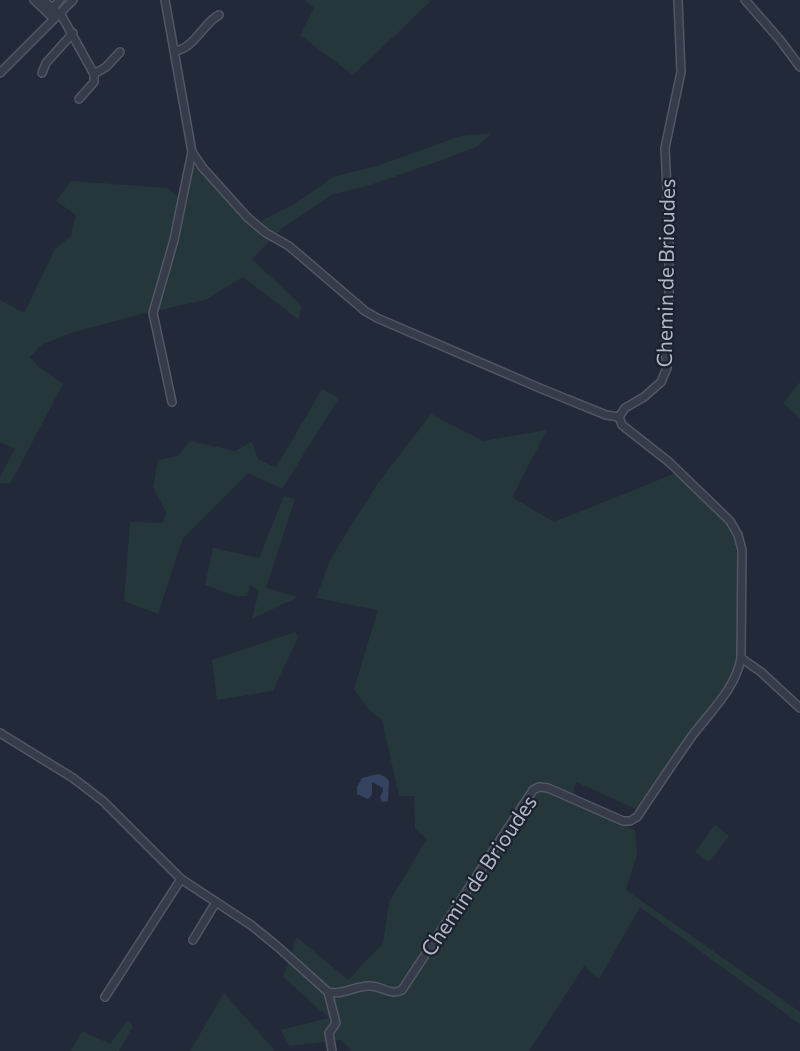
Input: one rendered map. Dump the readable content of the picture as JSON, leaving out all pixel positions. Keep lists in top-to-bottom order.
{
  "streets": {
    "street": ["Chemin de Brioudes"]
  }
}
